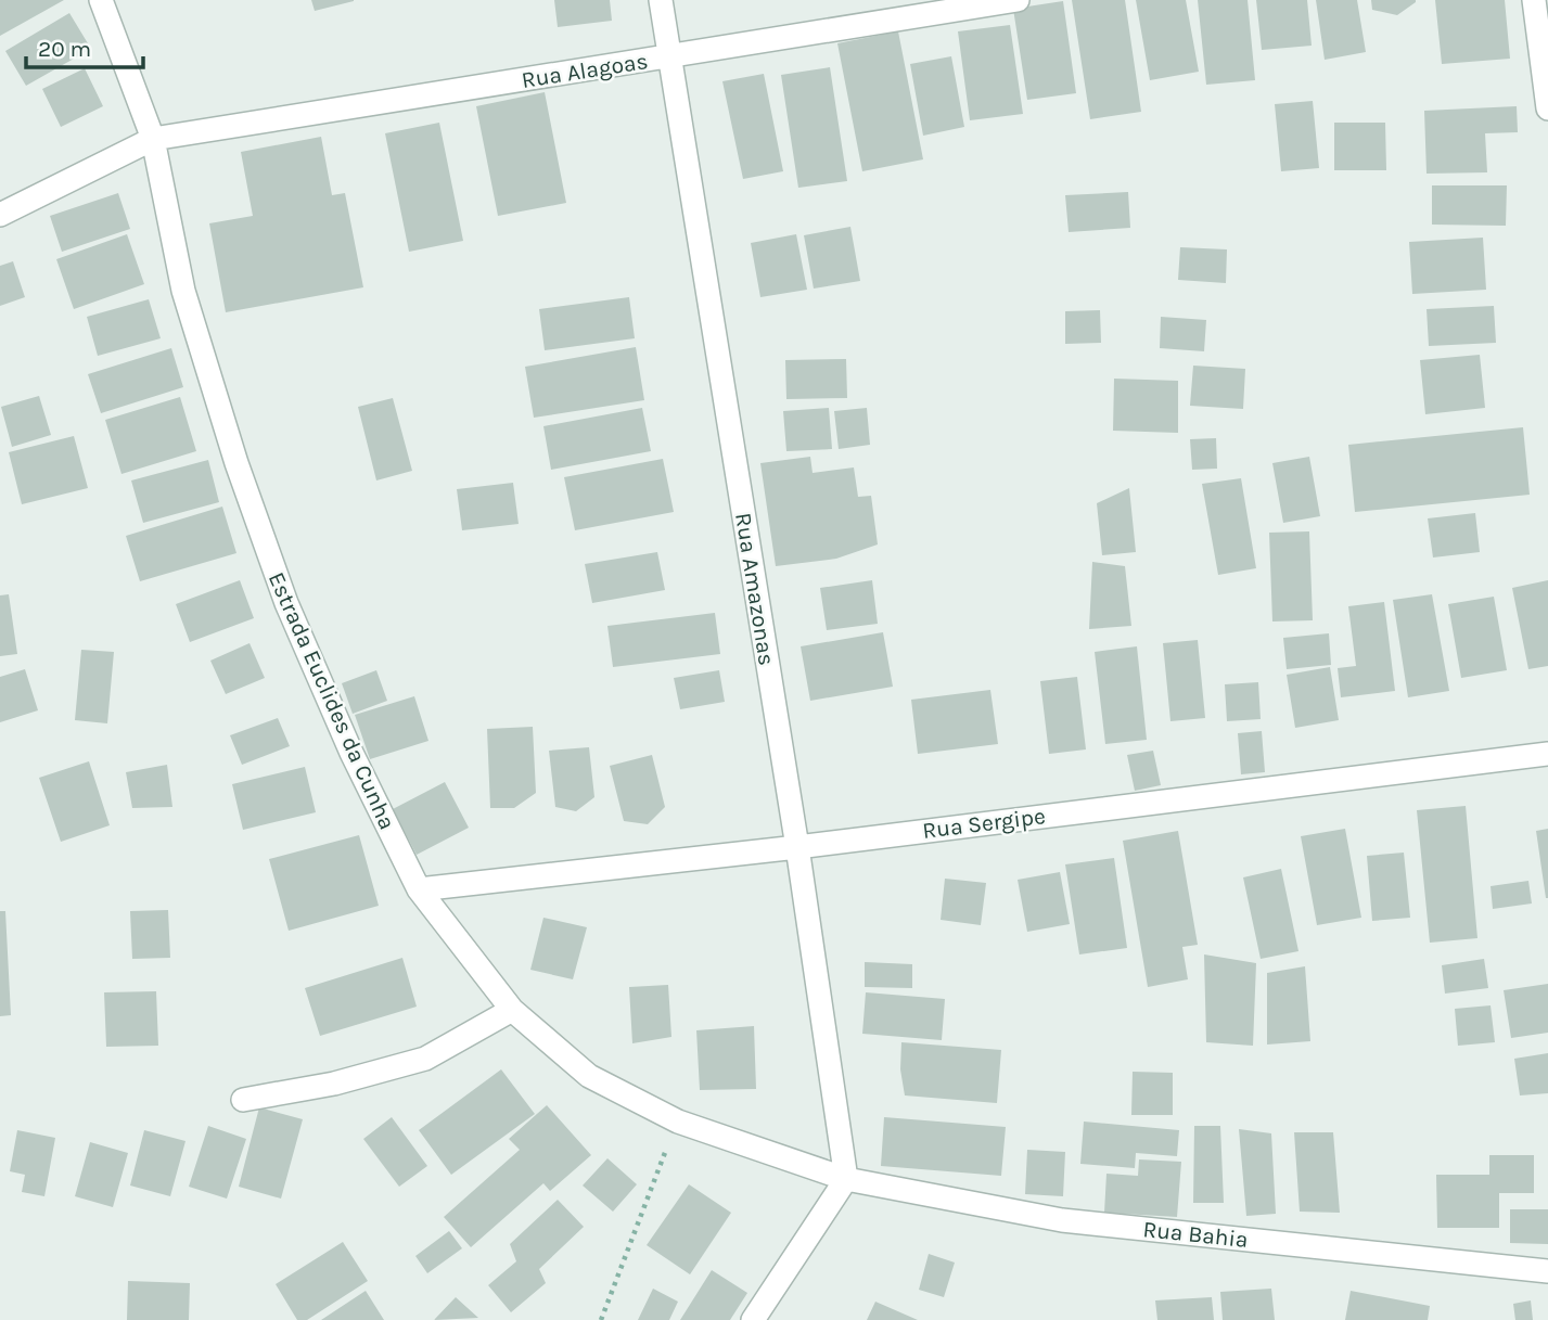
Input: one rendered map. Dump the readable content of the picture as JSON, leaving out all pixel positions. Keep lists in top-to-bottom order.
{
  "streets": {
    "street": [
      "Rua Alagoas",
      "Rua Amazonas",
      "Estrada Euclides da Cunha",
      "Rua Sergipe",
      "Rua Bahia"
    ]
  },
  "crossings": [
    ["Rua Alagoas", "Rua Amazonas"],
    ["Rua Alagoas", "Estrada Euclides da Cunha"],
    ["Rua Amazonas", "Estrada Euclides da Cunha"],
    ["Rua Amazonas", "Rua Sergipe"],
    ["Rua Amazonas", "Rua Bahia"],
    ["Estrada Euclides da Cunha", "Rua Sergipe"],
    ["Estrada Euclides da Cunha", "Rua Bahia"]
  ],
  "scale_bar": "20 m"
}
